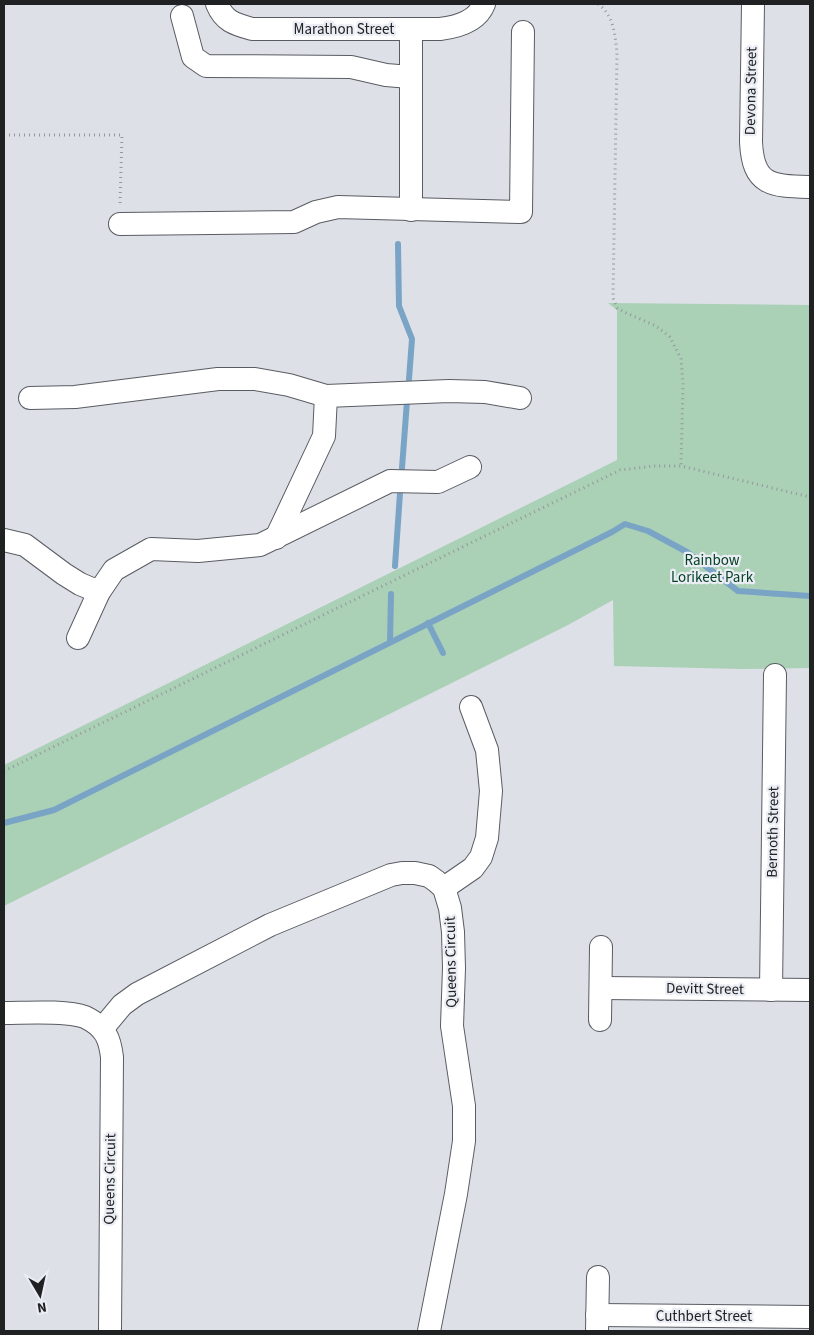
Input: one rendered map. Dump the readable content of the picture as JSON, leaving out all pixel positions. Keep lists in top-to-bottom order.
{
  "streets": {
    "street": [
      "Marathon Street",
      "Devona Street",
      "Bernoth Street",
      "Queens Circuit",
      "Devitt Street",
      "Cuthbert Street"
    ]
  },
  "crossings": [
    ["Bernoth Street", "Devitt Street"]
  ],
  "parks": ["Rainbow Lorikeet Park"],
  "north": "bottom"
}
